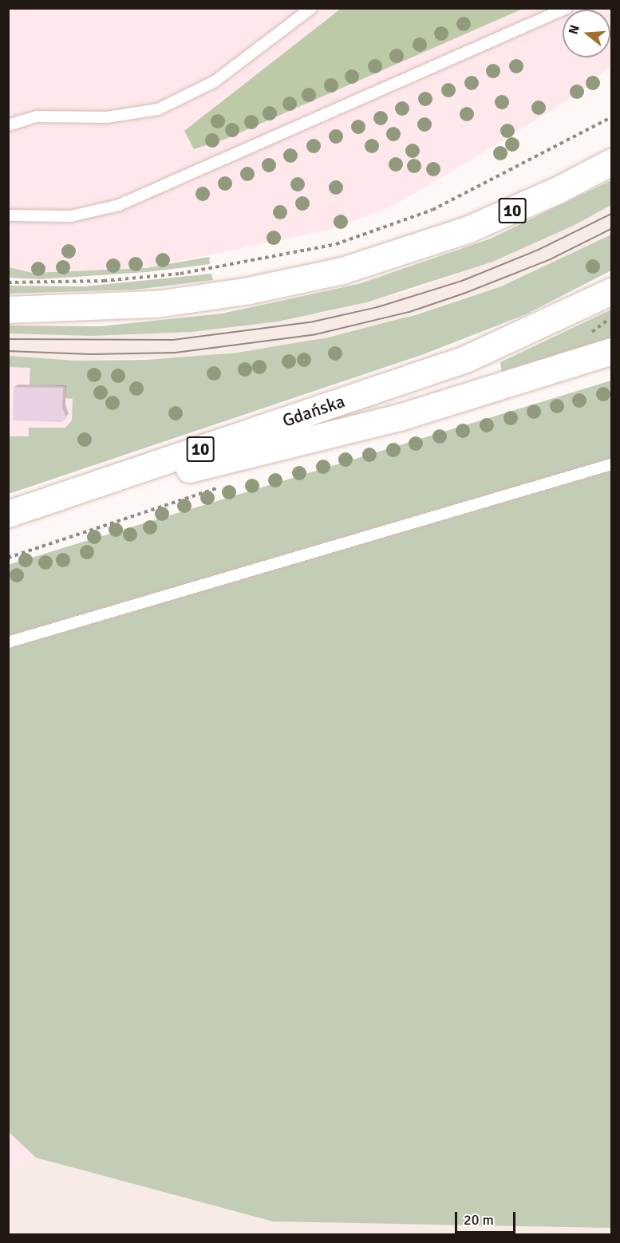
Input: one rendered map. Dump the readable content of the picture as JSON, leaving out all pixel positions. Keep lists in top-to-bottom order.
{
  "streets": {
    "main road": ["10", "Gdańska"]
  },
  "scale_bar": "20 m",
  "north": "left"
}
